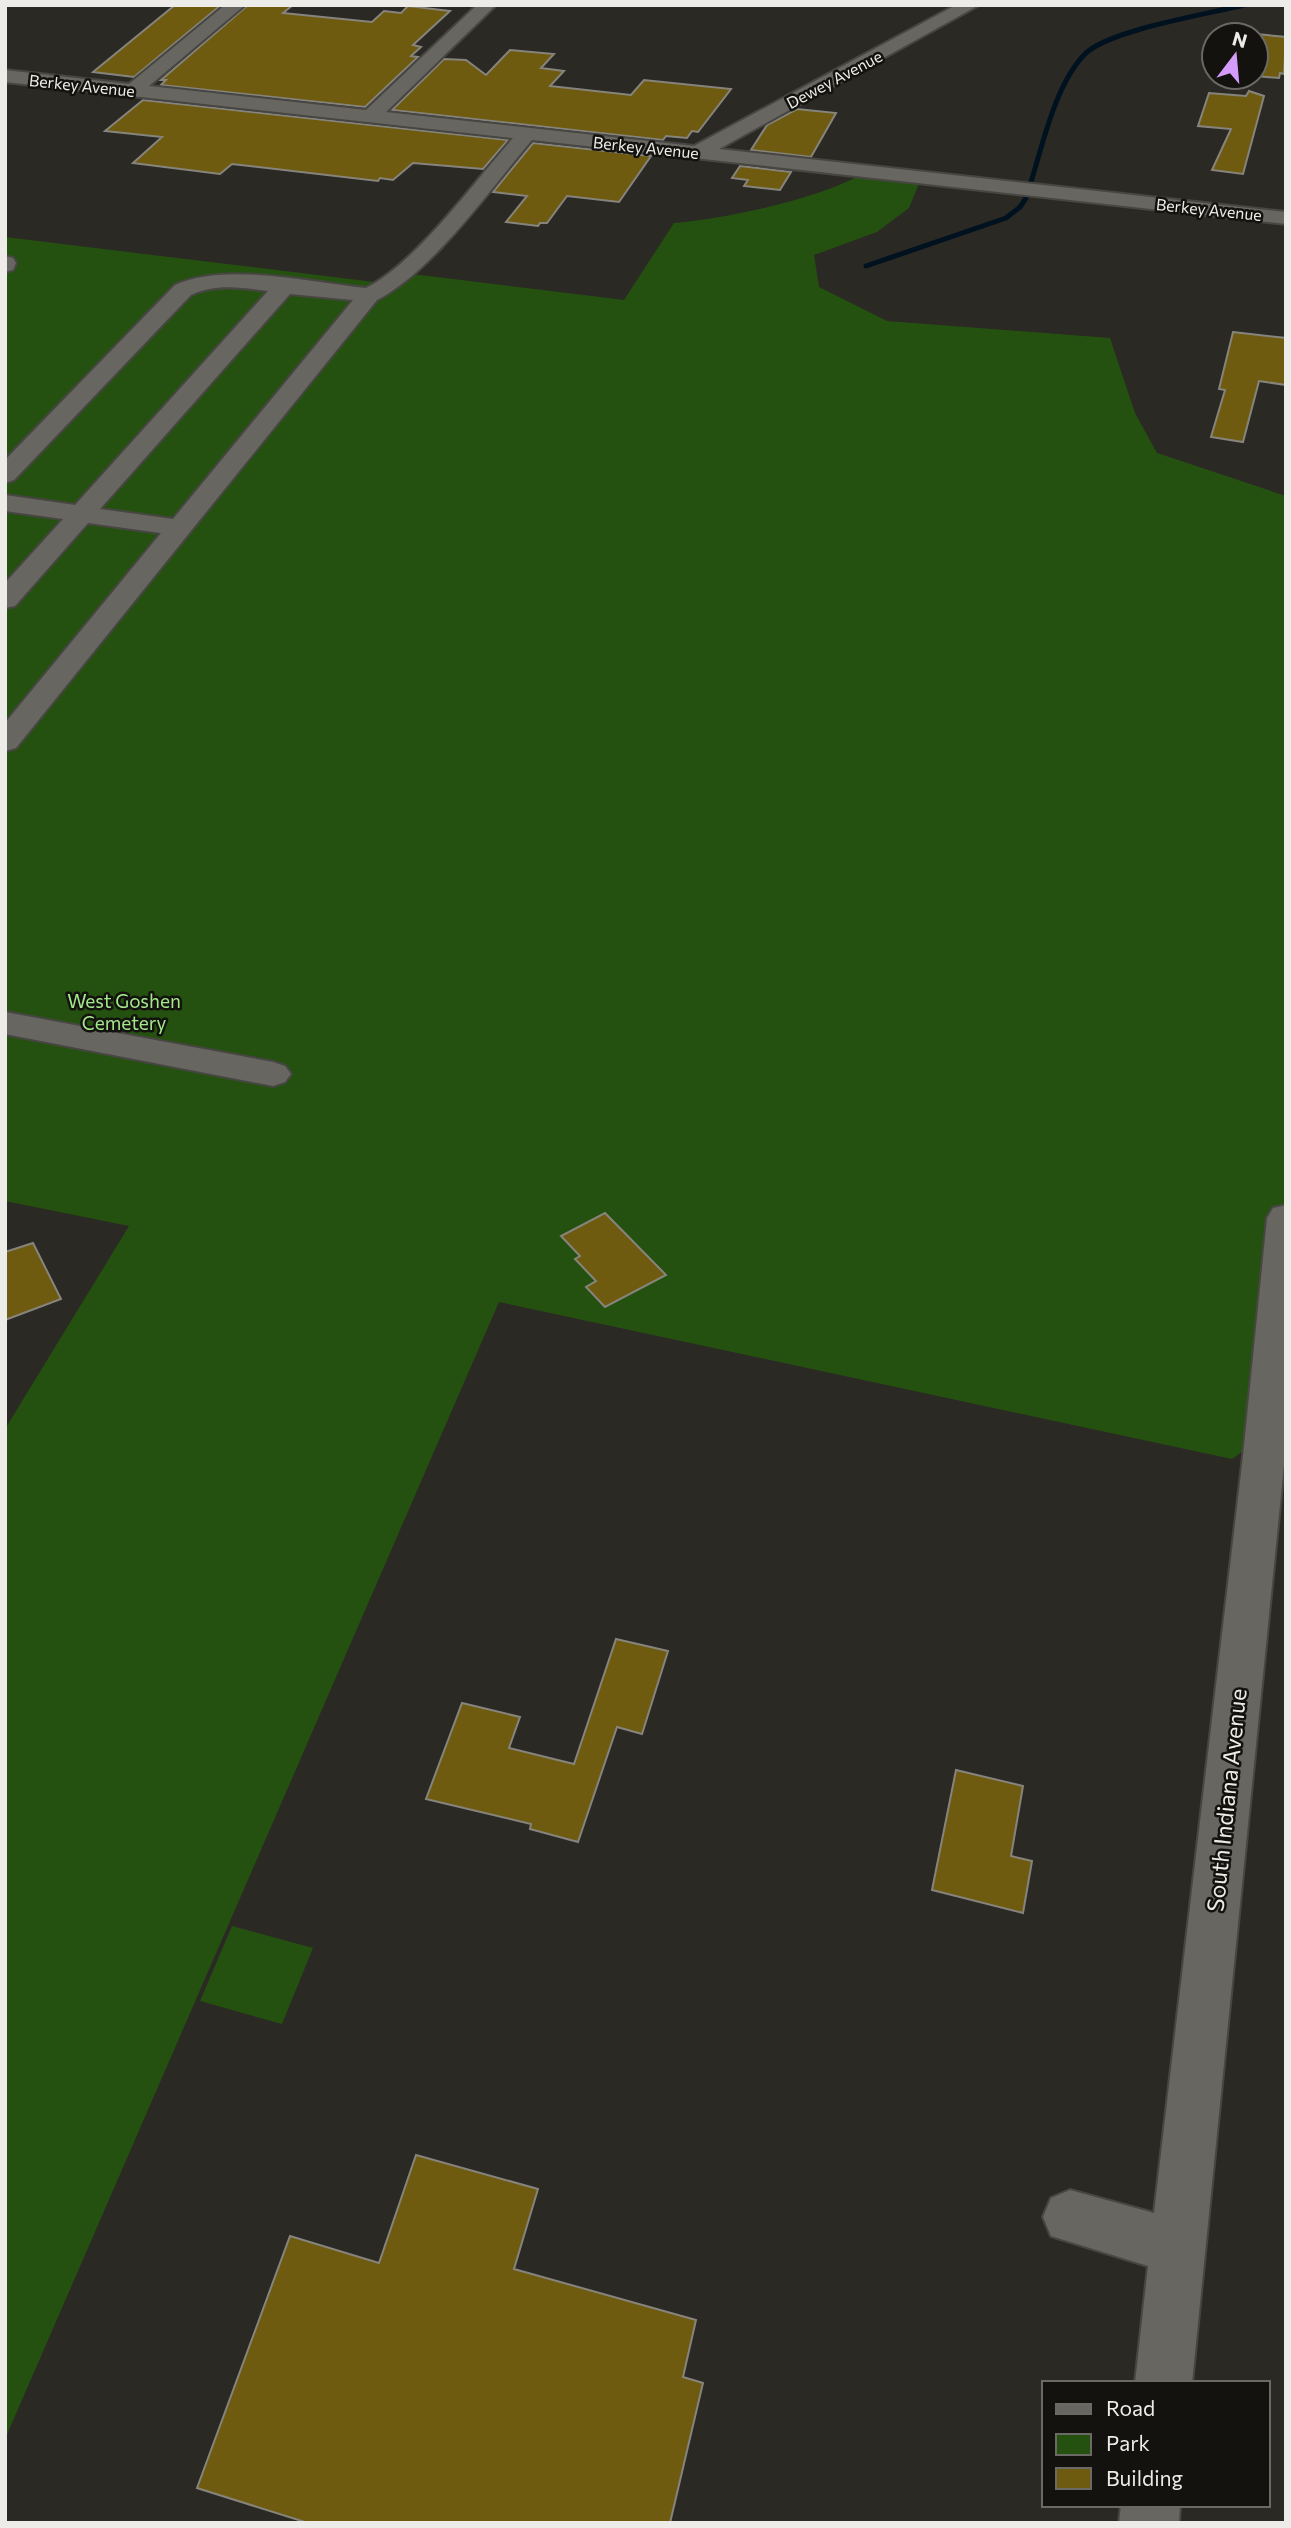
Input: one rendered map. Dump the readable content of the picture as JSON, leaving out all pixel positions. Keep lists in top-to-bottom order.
{
  "streets": {
    "street": ["Dewey Avenue", "Berkey Avenue", "South Indiana Avenue"]
  },
  "crossings": [
    ["Dewey Avenue", "Berkey Avenue"]
  ],
  "parks": ["West Goshen Cemetery"],
  "legend": ["Road", "Park", "Building"],
  "north": "top"
}
